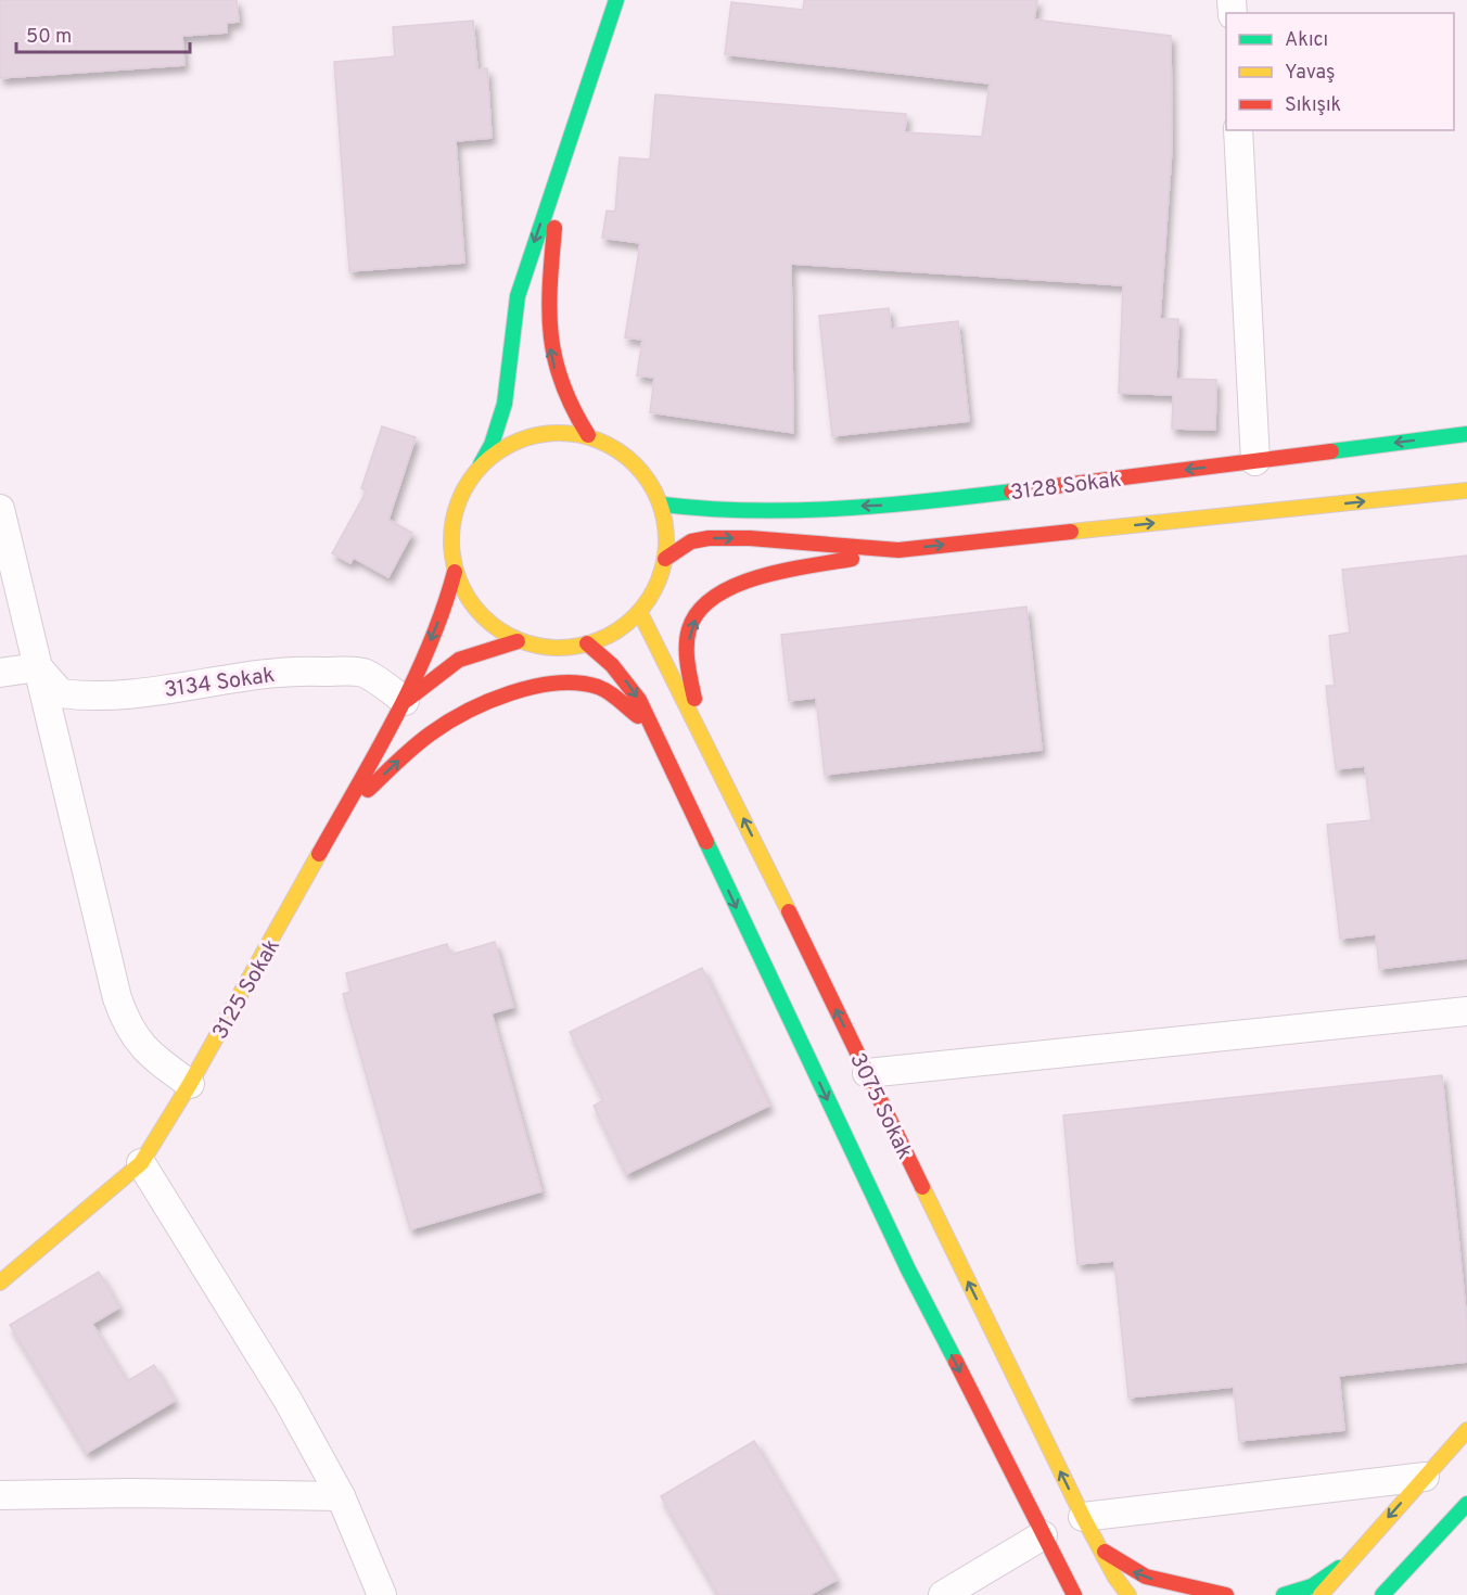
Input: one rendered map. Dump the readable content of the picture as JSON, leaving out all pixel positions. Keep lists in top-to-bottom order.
{
  "streets": {
    "street": [
      "3128 Sokak",
      "3134 Sokak",
      "3125 Sokak",
      "3075 Sokak"
    ]
  },
  "crossings": [
    ["3128 Sokak", "3125 Sokak"],
    ["3128 Sokak", "3075 Sokak"],
    ["3134 Sokak", "3125 Sokak"],
    ["3125 Sokak", "3075 Sokak"]
  ],
  "legend": ["Akıcı", "Yavaş", "Sıkışık"],
  "scale_bar": "50 m"
}
